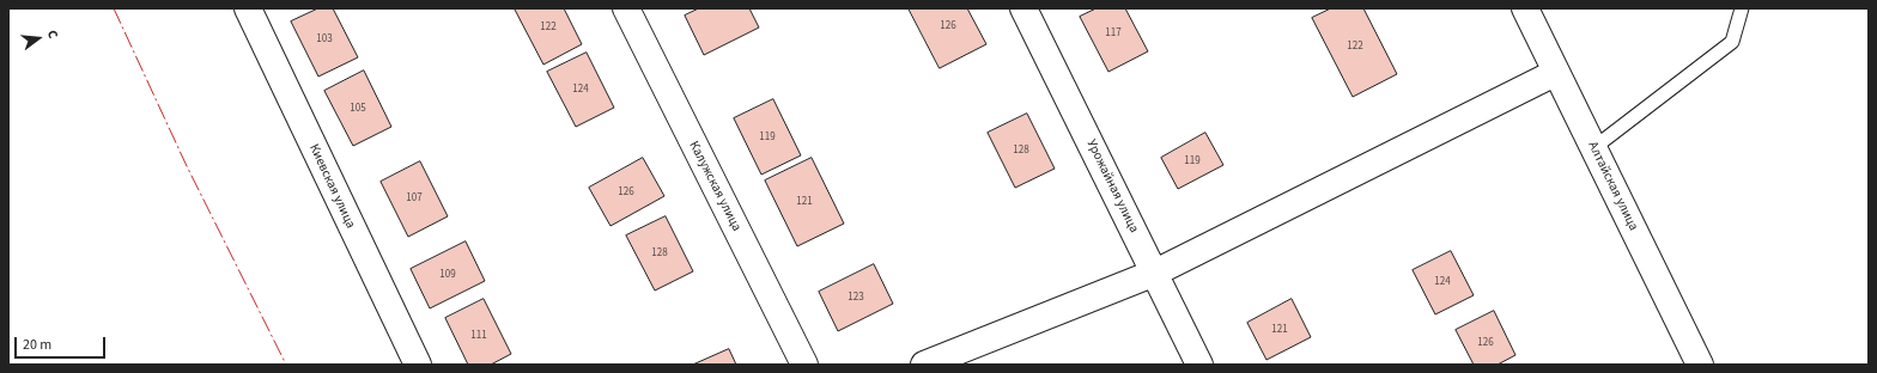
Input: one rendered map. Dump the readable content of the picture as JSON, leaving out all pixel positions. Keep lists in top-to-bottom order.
{
  "streets": {
    "street": [
      "Киевская улица",
      "Калужская улица",
      "Урожайная улица",
      "Алтайская улица"
    ]
  },
  "house_numbers": [
    "126",
    "122",
    "117",
    "103",
    "122",
    "124",
    "105",
    "119",
    "128",
    "119",
    "126",
    "107",
    "121",
    "128",
    "109",
    "124",
    "123",
    "121",
    "111",
    "126"
  ],
  "scale_bar": "20 m",
  "north": "right"
}
